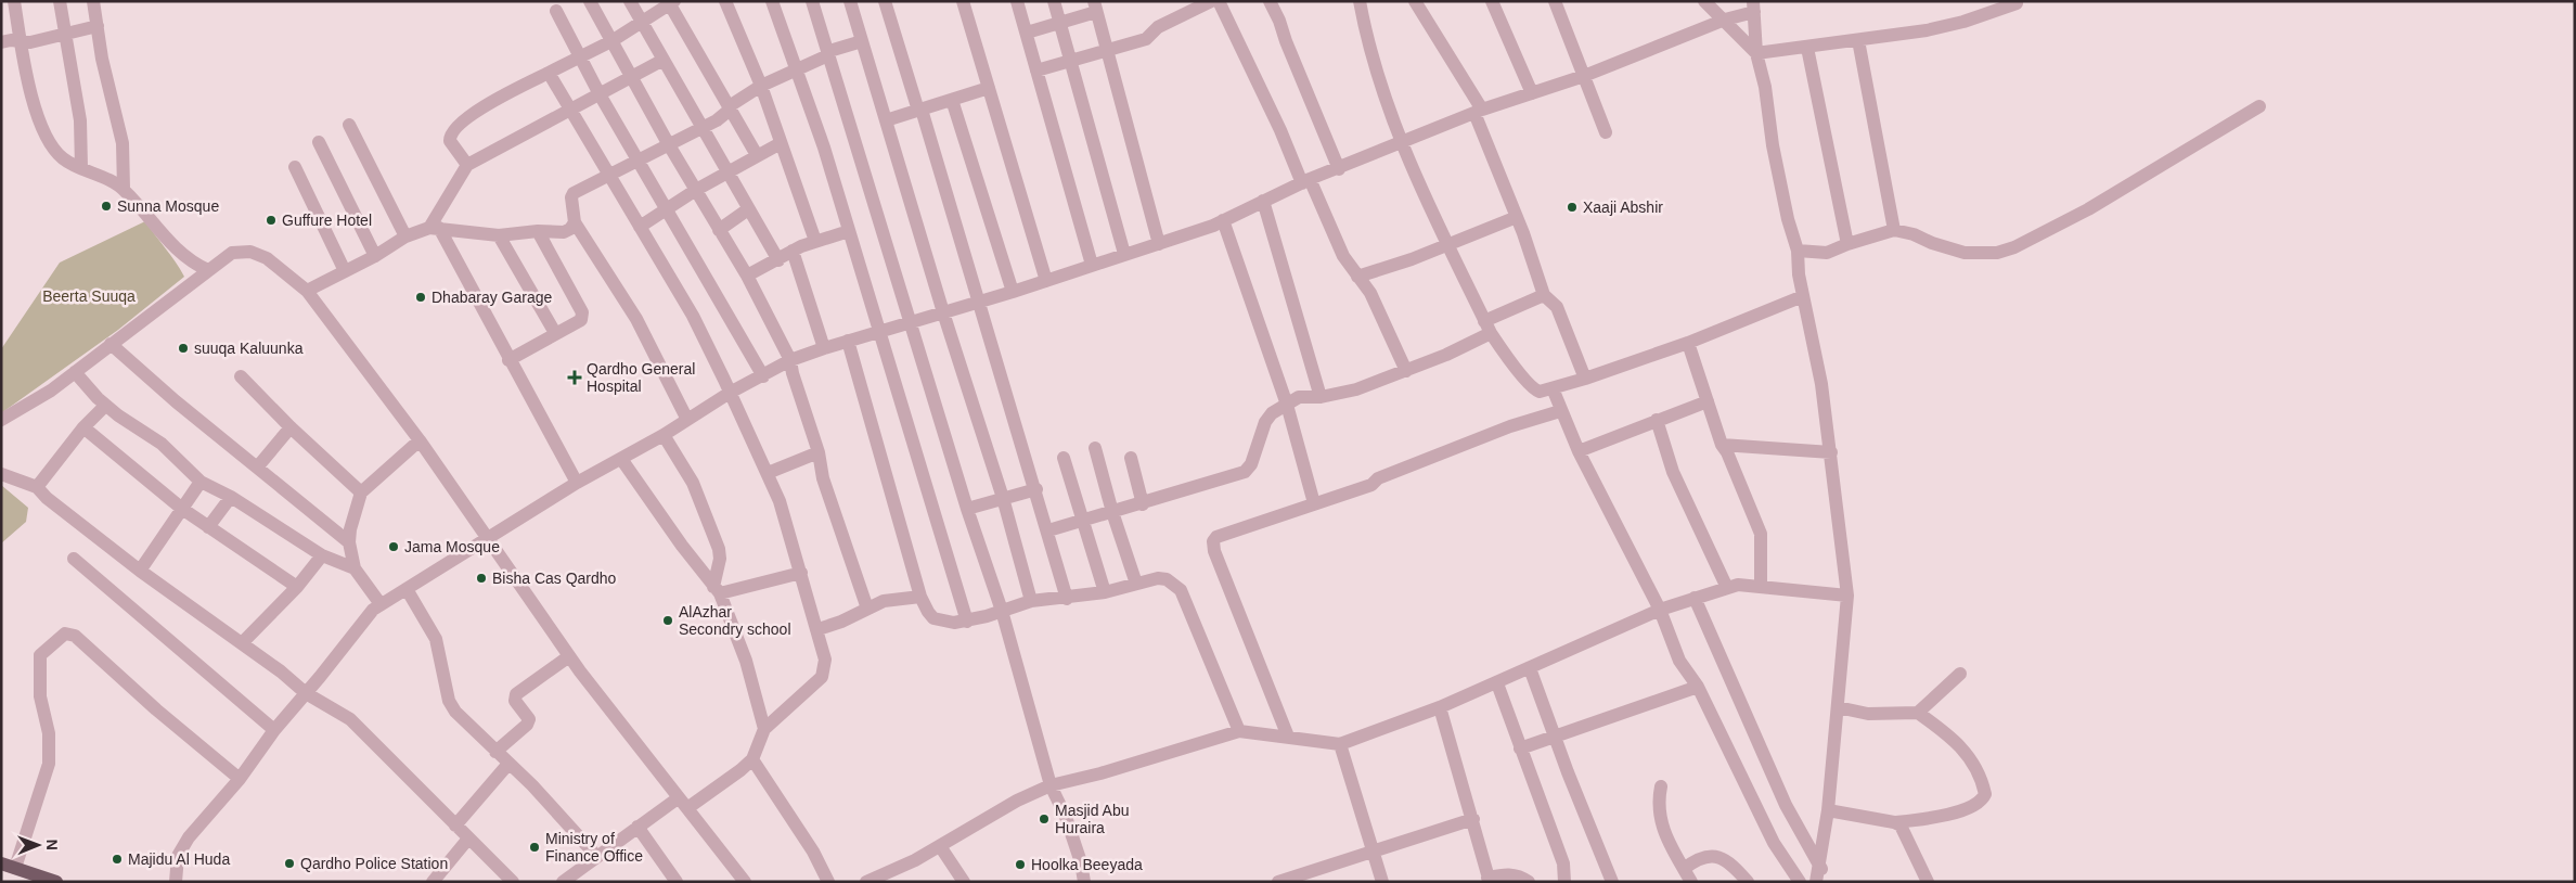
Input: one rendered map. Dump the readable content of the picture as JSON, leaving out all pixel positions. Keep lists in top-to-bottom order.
{
  "parks": ["Beerta Suuqa"],
  "places": {
    "other": [
      "Sunna Mosque",
      "Xaaji Abshir",
      "Guffure Hotel",
      "Dhabaray Garage",
      "suuqa Kaluunka",
      "Jama Mosque",
      "Bisha Cas Qardho",
      "AlAzhar Secondry school",
      "Masjid Abu Huraira",
      "Ministry of Finance Office",
      "Majidu Al Huda",
      "Qardho Police Station",
      "Hoolka Beeyada"
    ],
    "health": ["Qardho General Hospital"]
  },
  "north": "right"
}
